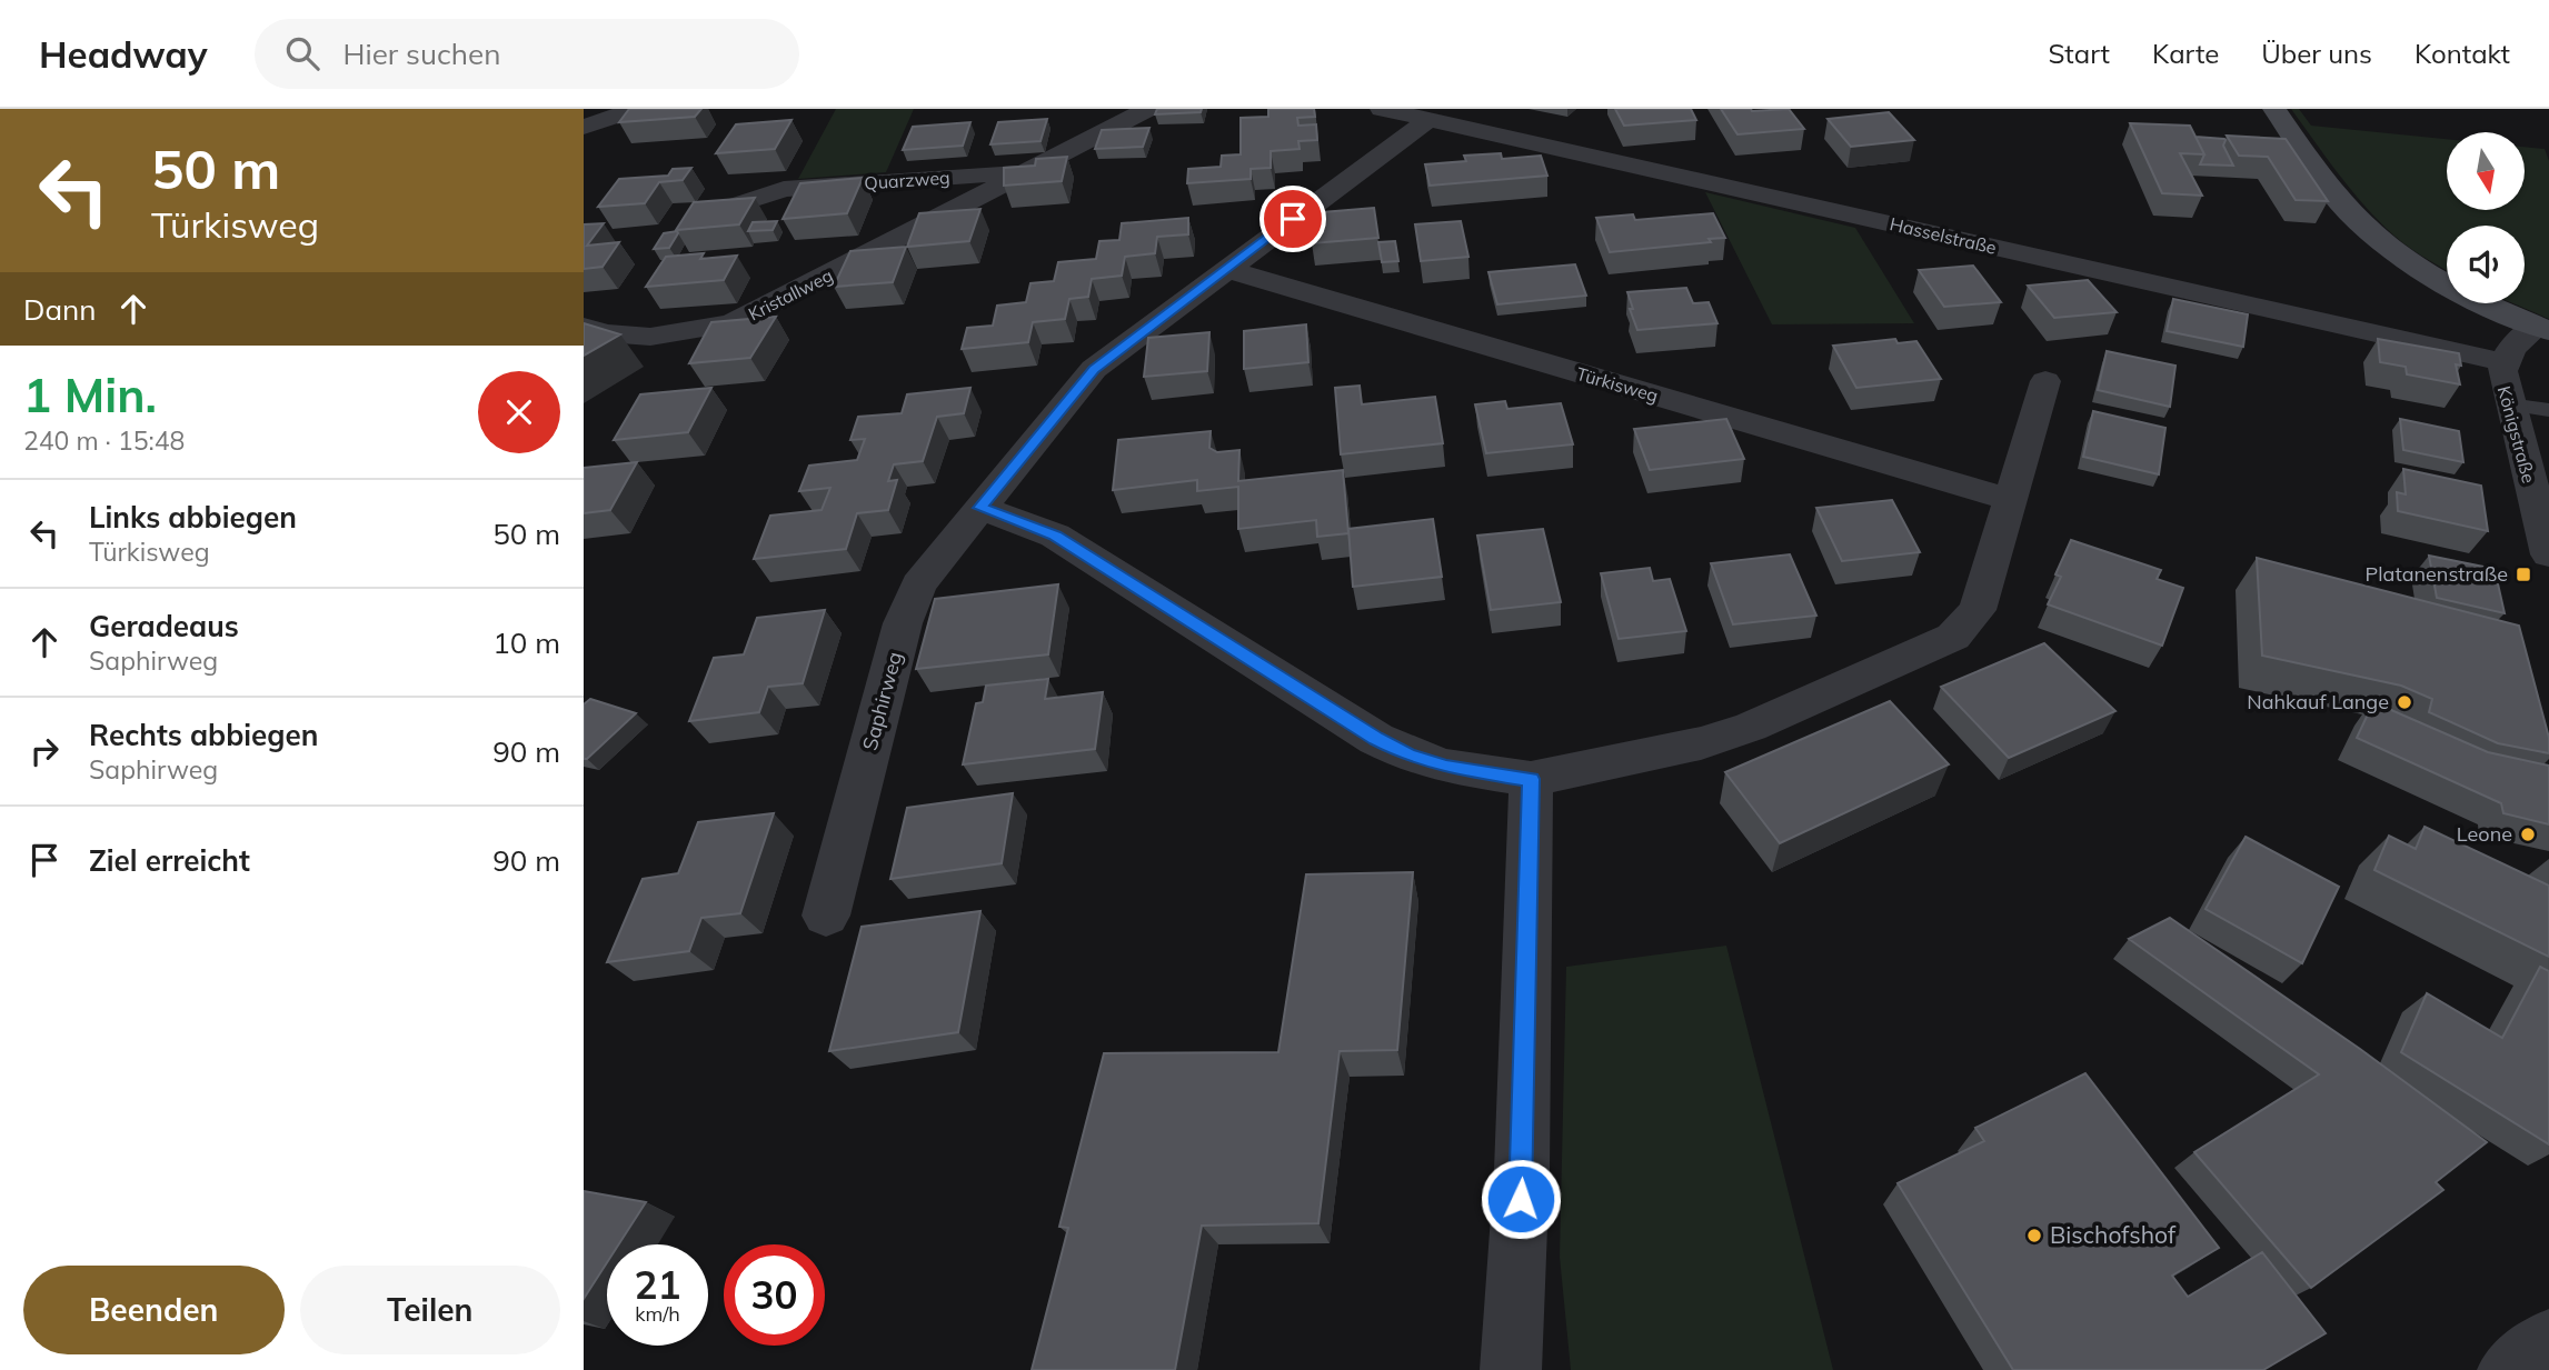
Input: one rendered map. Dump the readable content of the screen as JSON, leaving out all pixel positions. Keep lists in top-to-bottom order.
{
  "streets": {
    "street": [
      "Quarzweg",
      "Hasselstraße",
      "Kristallweg",
      "Türkisweg",
      "Königstraße",
      "Saphirweg"
    ]
  },
  "crossings": [
    ["Quarzweg", "Kristallweg"],
    ["Hasselstraße", "Königstraße"],
    ["Hasselstraße", "Saphirweg"],
    ["Türkisweg", "Saphirweg"]
  ],
  "places": {
    "transit": ["Platanenstraße"],
    "other": ["Nahkauf Lange", "Leone", "Bischofshof"]
  },
  "north": "bottom",
  "page": {
    "header": "Headway",
    "search": "Hier suchen",
    "nav": [
      "Start",
      "Karte",
      "Über uns",
      "Kontakt"
    ],
    "turn": ["50 m", "Türkisweg"],
    "then": "Dann",
    "heading": ["1 Min.", "240 m · 15:48"],
    "list": [
      {
        "name": "Links abbiegen",
        "note": "Türkisweg",
        "value": "50 m"
      },
      {
        "name": "Geradeaus",
        "note": "Saphirweg",
        "value": "10 m"
      },
      {
        "name": "Rechts abbiegen",
        "note": "Saphirweg",
        "value": "90 m"
      },
      {
        "name": "Ziel erreicht",
        "value": "90 m"
      }
    ],
    "speed": "21 km/h",
    "limit": "30",
    "buttons": ["Beenden", "Teilen"]
  }
}
